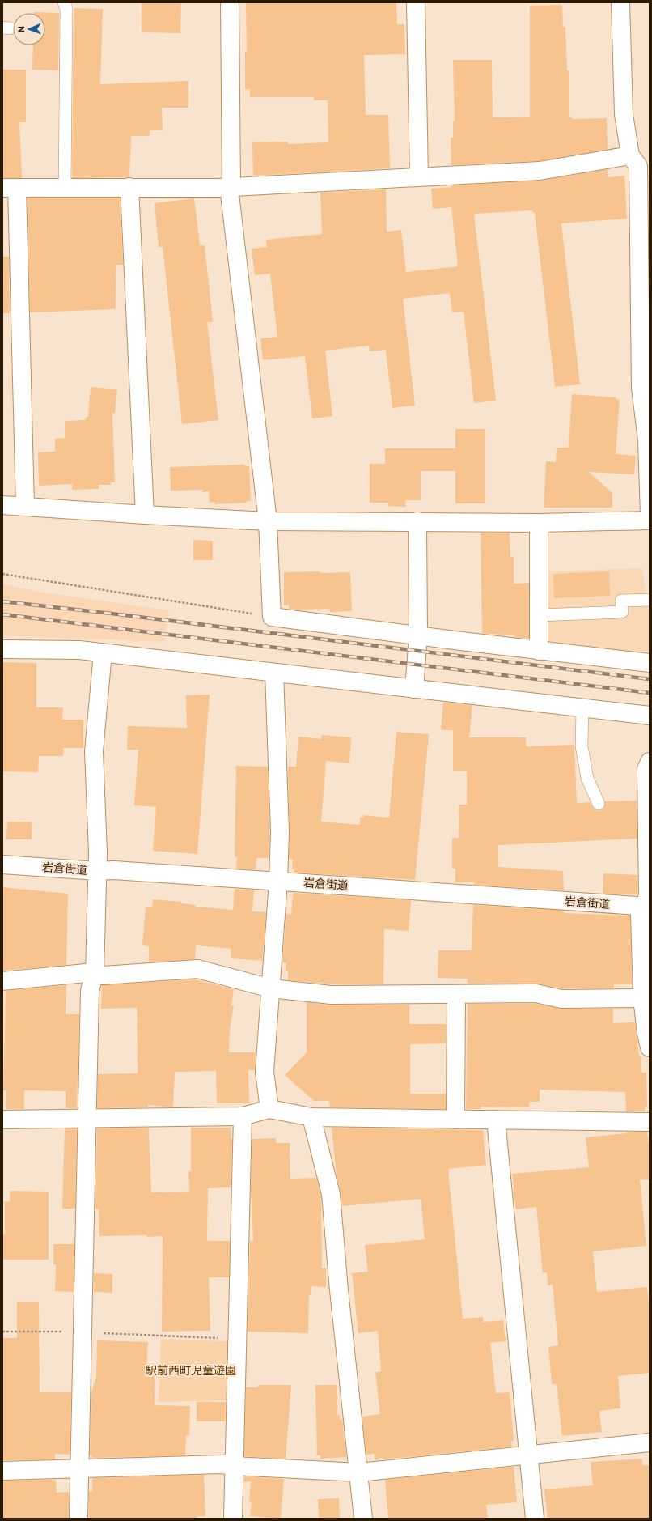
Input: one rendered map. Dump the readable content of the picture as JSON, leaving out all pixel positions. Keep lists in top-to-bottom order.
{
  "streets": {
    "street": ["岩倉街道"]
  },
  "parks": ["駅前西町児童遊園"],
  "north": "left"
}
